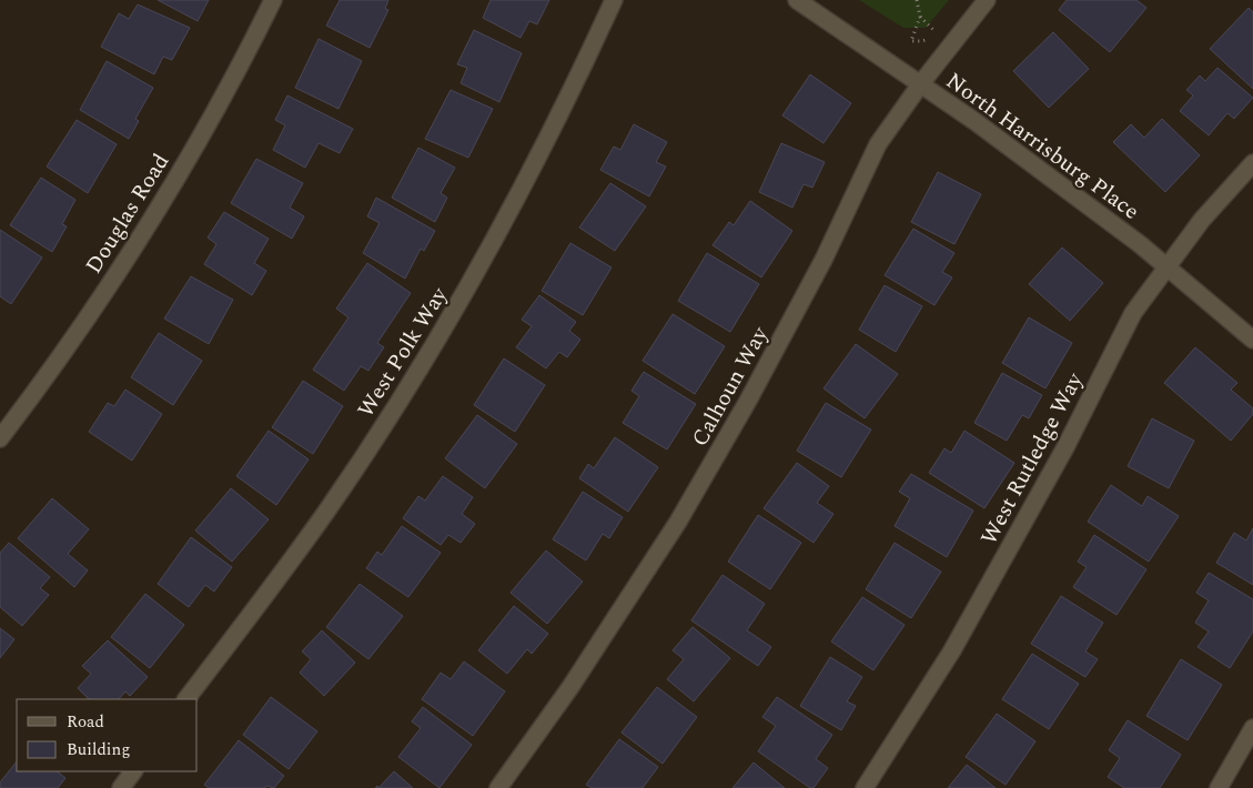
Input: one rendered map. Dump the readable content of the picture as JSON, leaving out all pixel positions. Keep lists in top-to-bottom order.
{
  "streets": {
    "street": [
      "North Harrisburg Place",
      "Douglas Road",
      "West Polk Way",
      "Calhoun Way",
      "West Rutledge Way"
    ]
  },
  "crossings": [
    ["North Harrisburg Place", "Calhoun Way"],
    ["North Harrisburg Place", "West Rutledge Way"]
  ],
  "legend": ["Road", "Building"]
}
